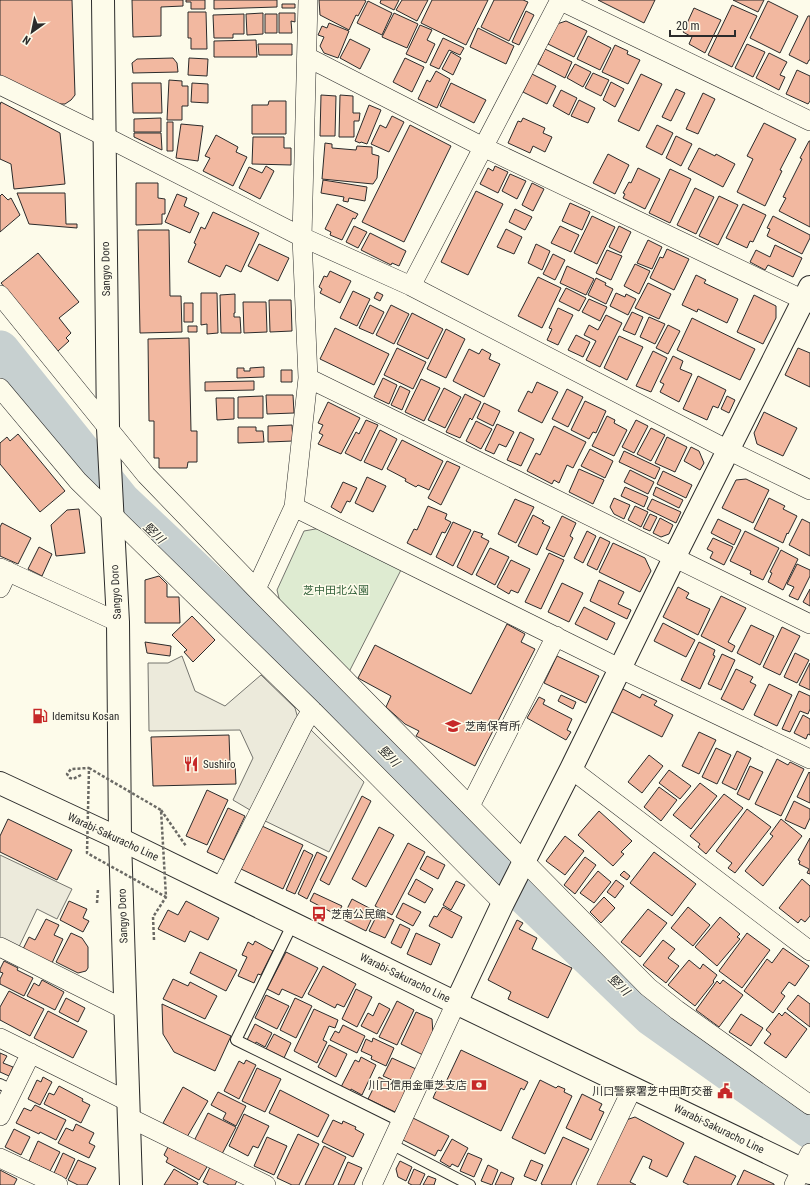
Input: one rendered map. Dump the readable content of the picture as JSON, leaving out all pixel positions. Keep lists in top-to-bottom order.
{
  "streets": {
    "main road": ["Sangyo Doro", "Warabi-Sakuracho Line"]
  },
  "crossings": [
    ["Sangyo Doro", "Warabi-Sakuracho Line"]
  ],
  "water": ["竪川"],
  "parks": ["芝中田北公園"],
  "places": {
    "fuel station": ["Idemitsu Kosan"],
    "school or university": ["芝南保育所"],
    "restaurant": ["Sushiro"],
    "bus stop": ["芝南公民館"],
    "bank": ["川口信用金庫芝支店"],
    "public building": ["川口警察署芝中田町交番"]
  },
  "scale_bar": "20 m",
  "north": "bottom left"
}
